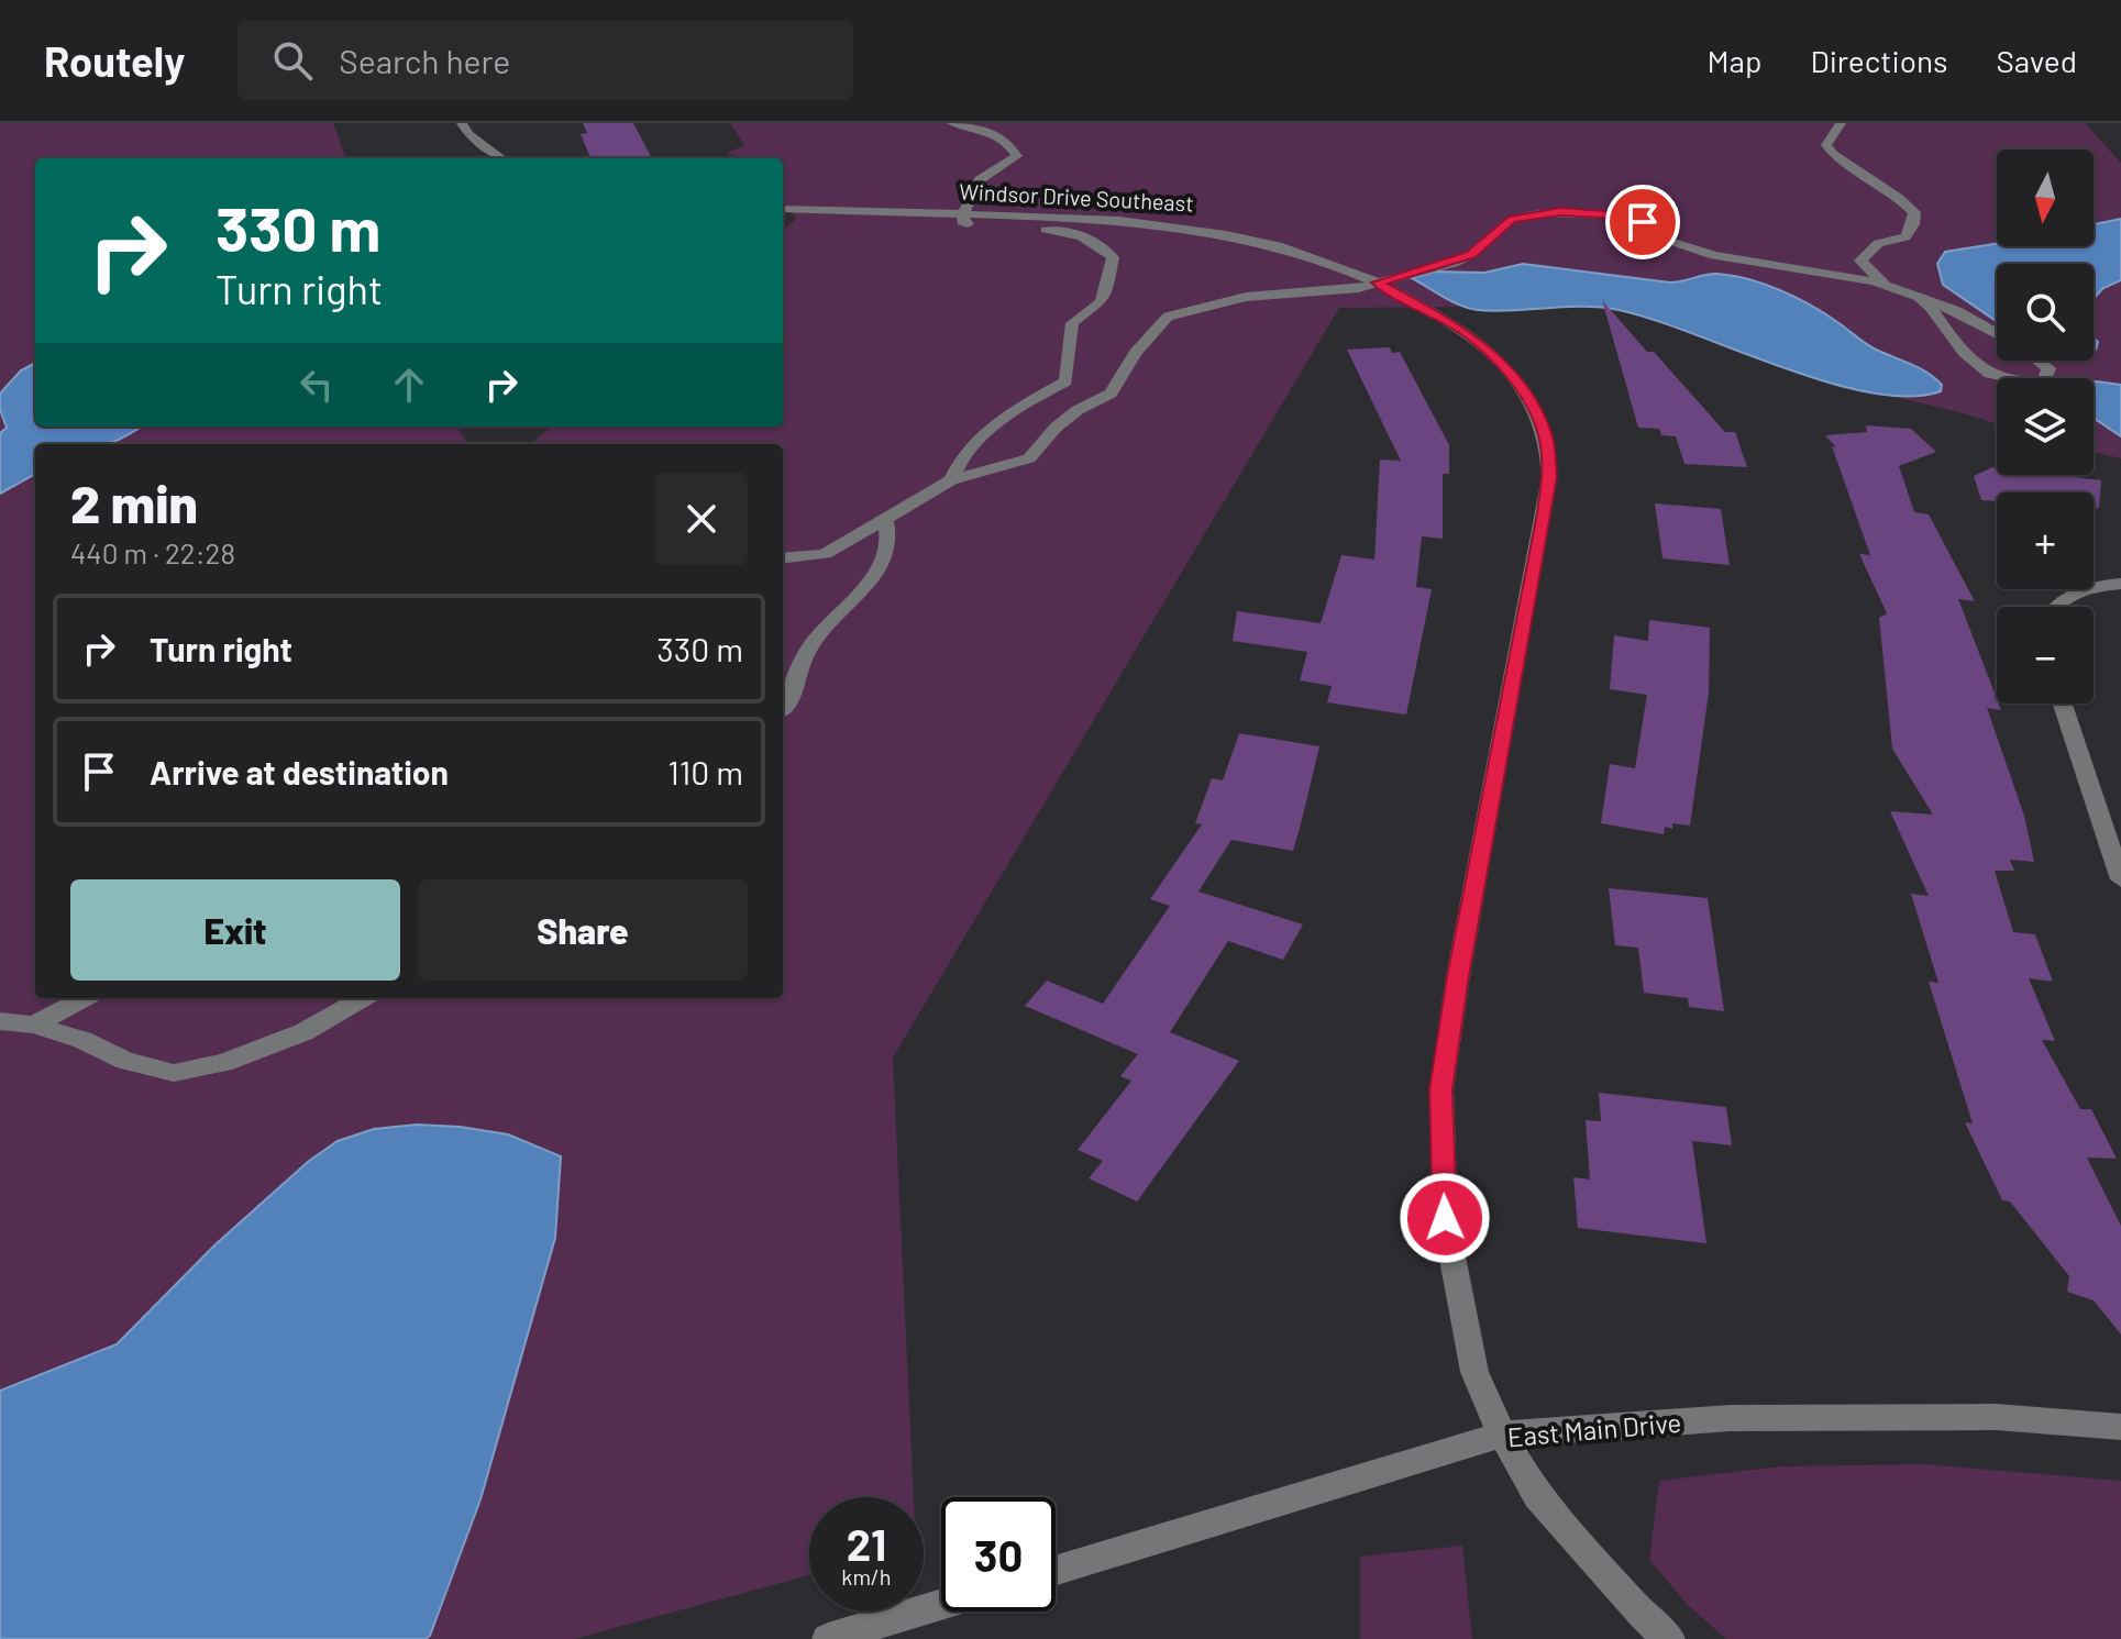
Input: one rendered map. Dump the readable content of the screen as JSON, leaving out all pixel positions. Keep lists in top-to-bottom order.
{
  "streets": {
    "street": ["Windsor Drive Southeast", "East Main Drive"]
  },
  "crossings": [
    ["Windsor Drive Southeast", "East Main Drive"]
  ],
  "north": "bottom",
  "page": {
    "header": "Routely",
    "search": "Search here",
    "nav": ["Map", "Directions", "Saved"],
    "map_buttons": ["+", "−"],
    "turn": ["330 m", "Turn right"],
    "heading": ["2 min", "440 m · 22:28"],
    "list": [
      {
        "name": "Turn right",
        "value": "330 m"
      },
      {
        "name": "Arrive at destination",
        "value": "110 m"
      }
    ],
    "buttons": ["Exit", "Share"],
    "speed": "21 km/h",
    "limit": "30"
  }
}
